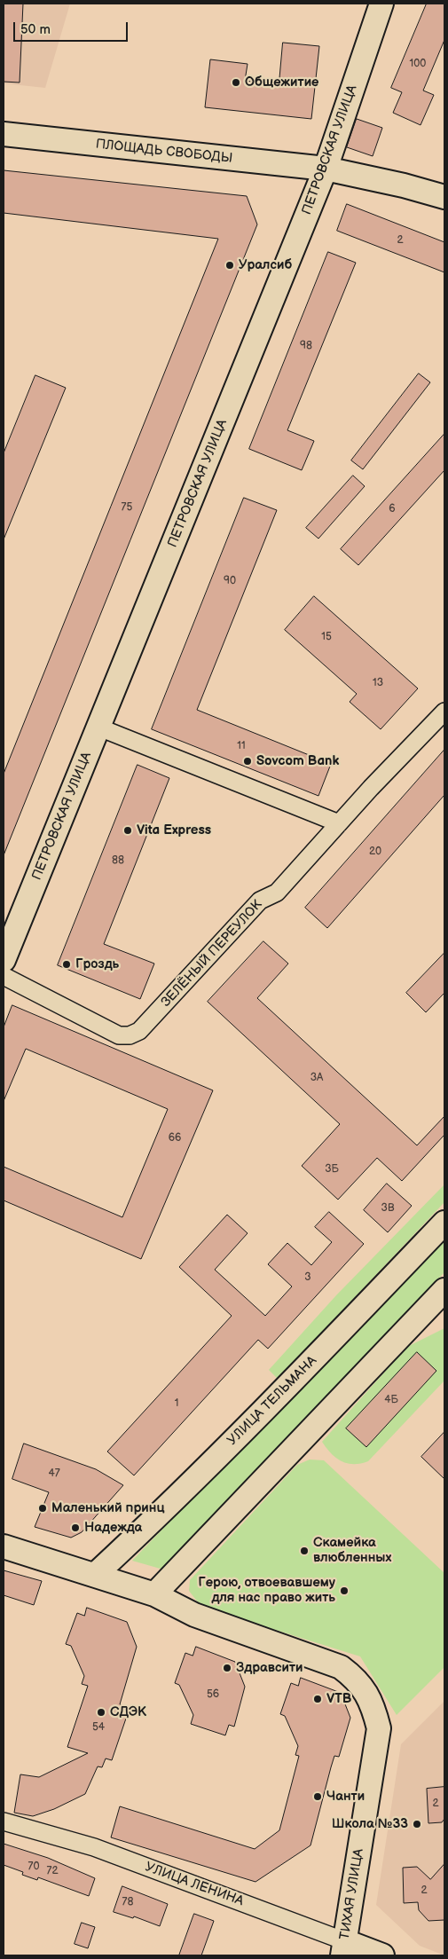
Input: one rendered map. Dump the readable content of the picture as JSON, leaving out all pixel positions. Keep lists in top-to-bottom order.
{
  "streets": {
    "main road": [
      "ПЕТРОВСКАЯ УЛИЦА",
      "ПЛОЩАДЬ СВОБОДЫ",
      "УЛИЦА ТЕЛЬМАНА",
      "УЛИЦА ЛЕНИНА",
      "ТИХАЯ УЛИЦА"
    ],
    "street": ["ЗЕЛЁНЫЙ ПЕРЕУЛОК"]
  },
  "crossings": [
    ["ПЕТРОВСКАЯ УЛИЦА", "ПЛОЩАДЬ СВОБОДЫ"],
    ["УЛИЦА ЛЕНИНА", "ТИХАЯ УЛИЦА"]
  ],
  "places": [
    "Общежитие",
    "Уралсиб",
    "Sovcom Bank",
    "Vita Express",
    "Гроздь",
    "Маленький принц",
    "Надежда",
    "Скамейка влюбленных",
    "Герою, отвоевавшему для нас право жить",
    "Здравсити",
    "VTB",
    "СДЭК",
    "Чанти",
    "Школа №33"
  ],
  "house_numbers": [
    "100",
    "2",
    "98",
    "75",
    "6",
    "90",
    "15",
    "13",
    "11",
    "20",
    "88",
    "3А",
    "66",
    "3Б",
    "3В",
    "3",
    "4Б",
    "1",
    "47",
    "56",
    "54",
    "2",
    "70",
    "72",
    "2",
    "78"
  ],
  "scale_bar": "50 m"
}
